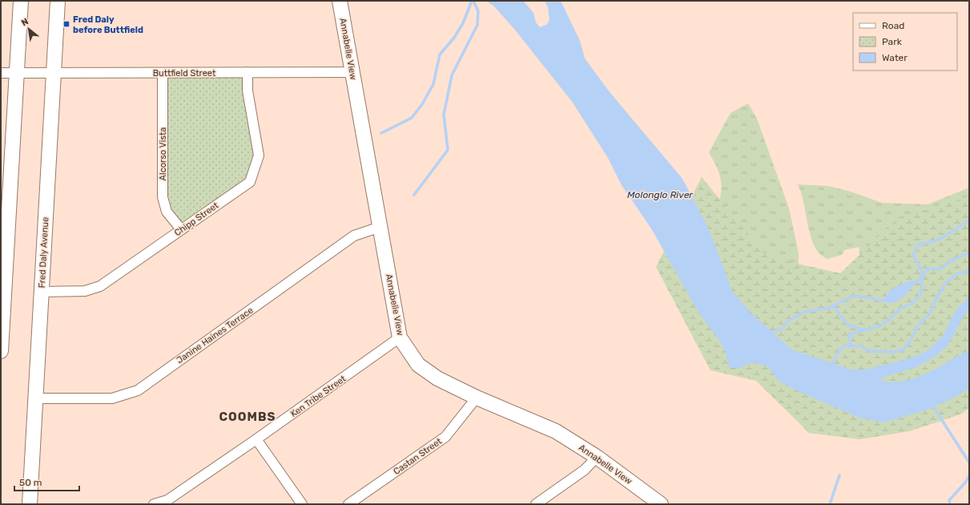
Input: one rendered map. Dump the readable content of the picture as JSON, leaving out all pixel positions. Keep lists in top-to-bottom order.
{
  "streets": {
    "street": [
      "Annabelle View",
      "Buttfield Street",
      "Alcorso Vista",
      "Chipp Street",
      "Fred Daly Avenue",
      "Janine Haines Terrace",
      "Ken Tribe Street",
      "Castan Street"
    ]
  },
  "crossings": [
    ["Annabelle View", "Buttfield Street"],
    ["Annabelle View", "Janine Haines Terrace"],
    ["Annabelle View", "Ken Tribe Street"],
    ["Annabelle View", "Castan Street"],
    ["Buttfield Street", "Alcorso Vista"],
    ["Buttfield Street", "Chipp Street"],
    ["Buttfield Street", "Fred Daly Avenue"],
    ["Alcorso Vista", "Chipp Street"],
    ["Chipp Street", "Fred Daly Avenue"],
    ["Fred Daly Avenue", "Janine Haines Terrace"]
  ],
  "districts": ["COOMBS"],
  "water": ["Molonglo River"],
  "places": {
    "transit": ["Fred Daly before Buttfield"]
  },
  "legend": ["Road", "Park", "Water"],
  "scale_bar": "50 m",
  "north": "top left"
}
